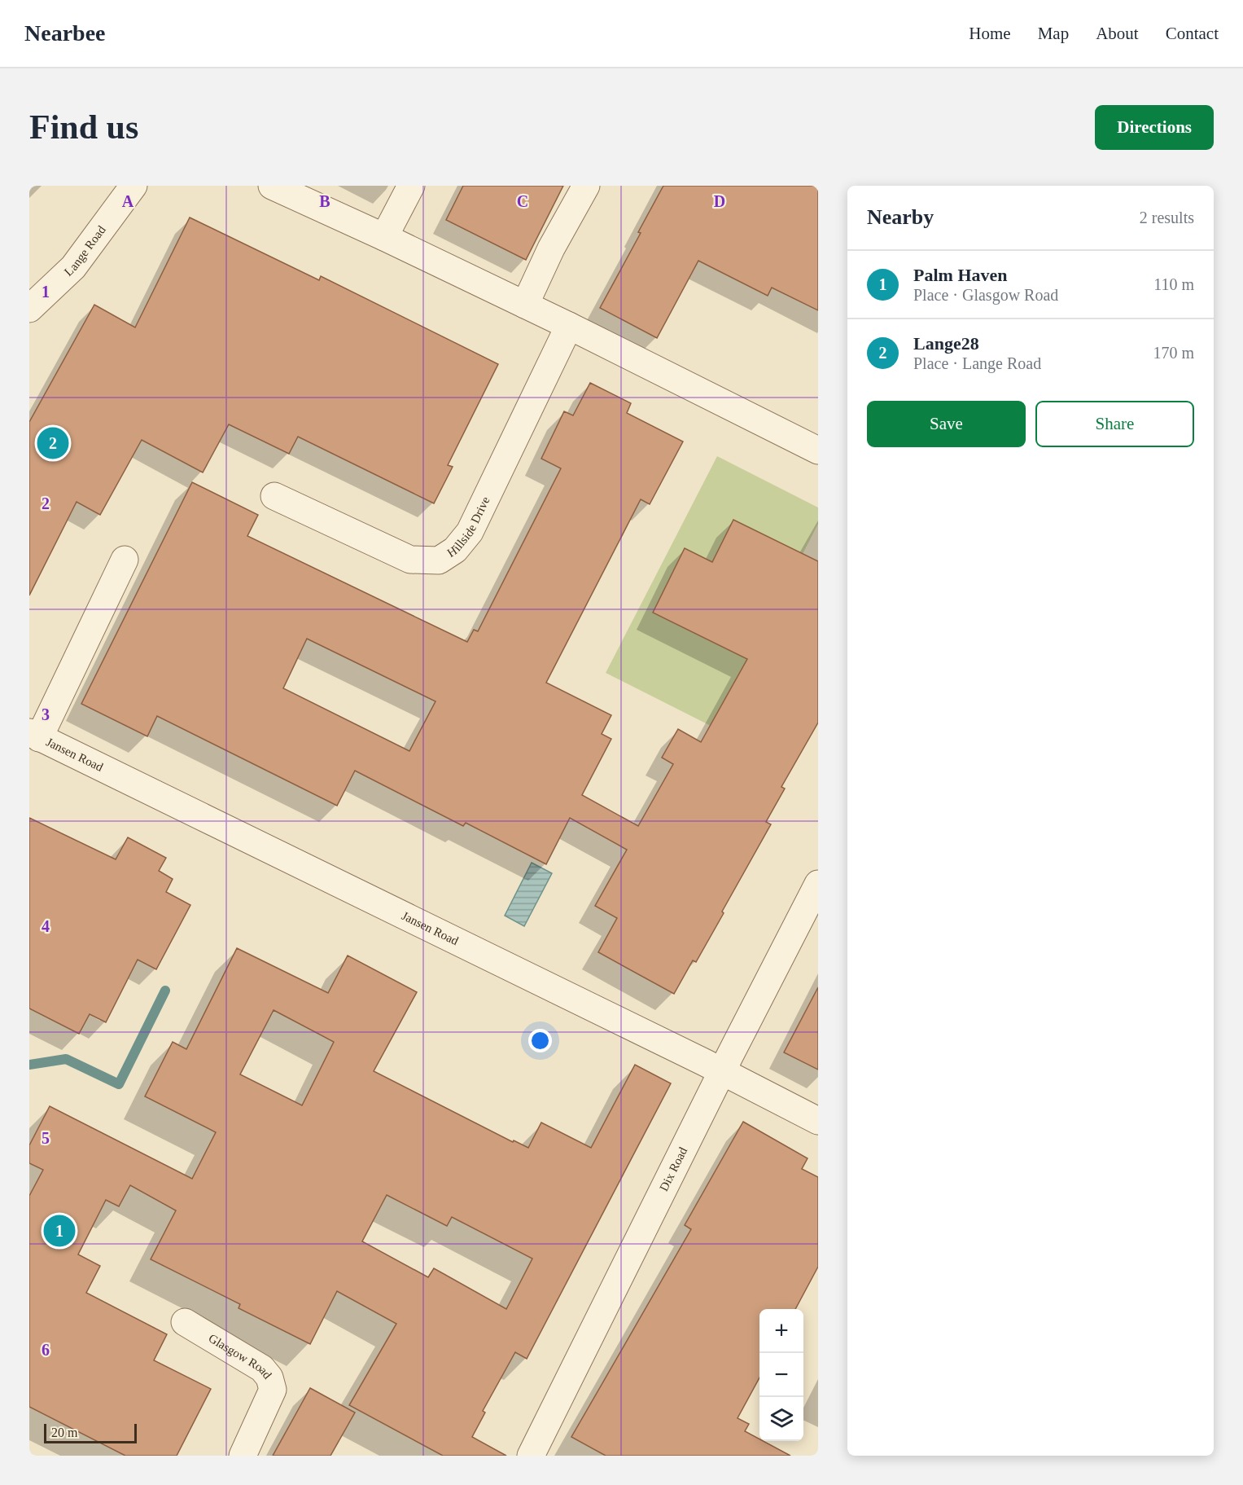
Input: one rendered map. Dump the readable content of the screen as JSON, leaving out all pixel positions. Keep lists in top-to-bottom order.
{
  "streets": {
    "street": [
      "Lange Road",
      "Hillside Drive",
      "Jansen Road",
      "Dix Road",
      "Glasgow Road"
    ]
  },
  "crossings": [
    ["Jansen Road", "Dix Road"]
  ],
  "scale_bar": "20 m",
  "page": {
    "header": "Nearbee",
    "nav": [
      "Home",
      "Map",
      "About",
      "Contact"
    ],
    "buttons": [
      "Directions",
      ["Save", "Share"]
    ],
    "title": "Find us",
    "heading": ["Nearby", "2 results"],
    "list": [
      {
        "mark": "1",
        "name": "Palm Haven",
        "note": "Place · Glasgow Road",
        "value": "110 m"
      },
      {
        "mark": "2",
        "name": "Lange28",
        "note": "Place · Lange Road",
        "value": "170 m"
      }
    ],
    "pins": ["2", "1"],
    "map_buttons": ["+", "−"],
    "scale": "20 m"
  },
  "grid": {
    "columns": [
      "A",
      "B",
      "C",
      "D"
    ],
    "rows": [
      "1",
      "2",
      "3",
      "4",
      "5",
      "6"
    ]
  }
}
